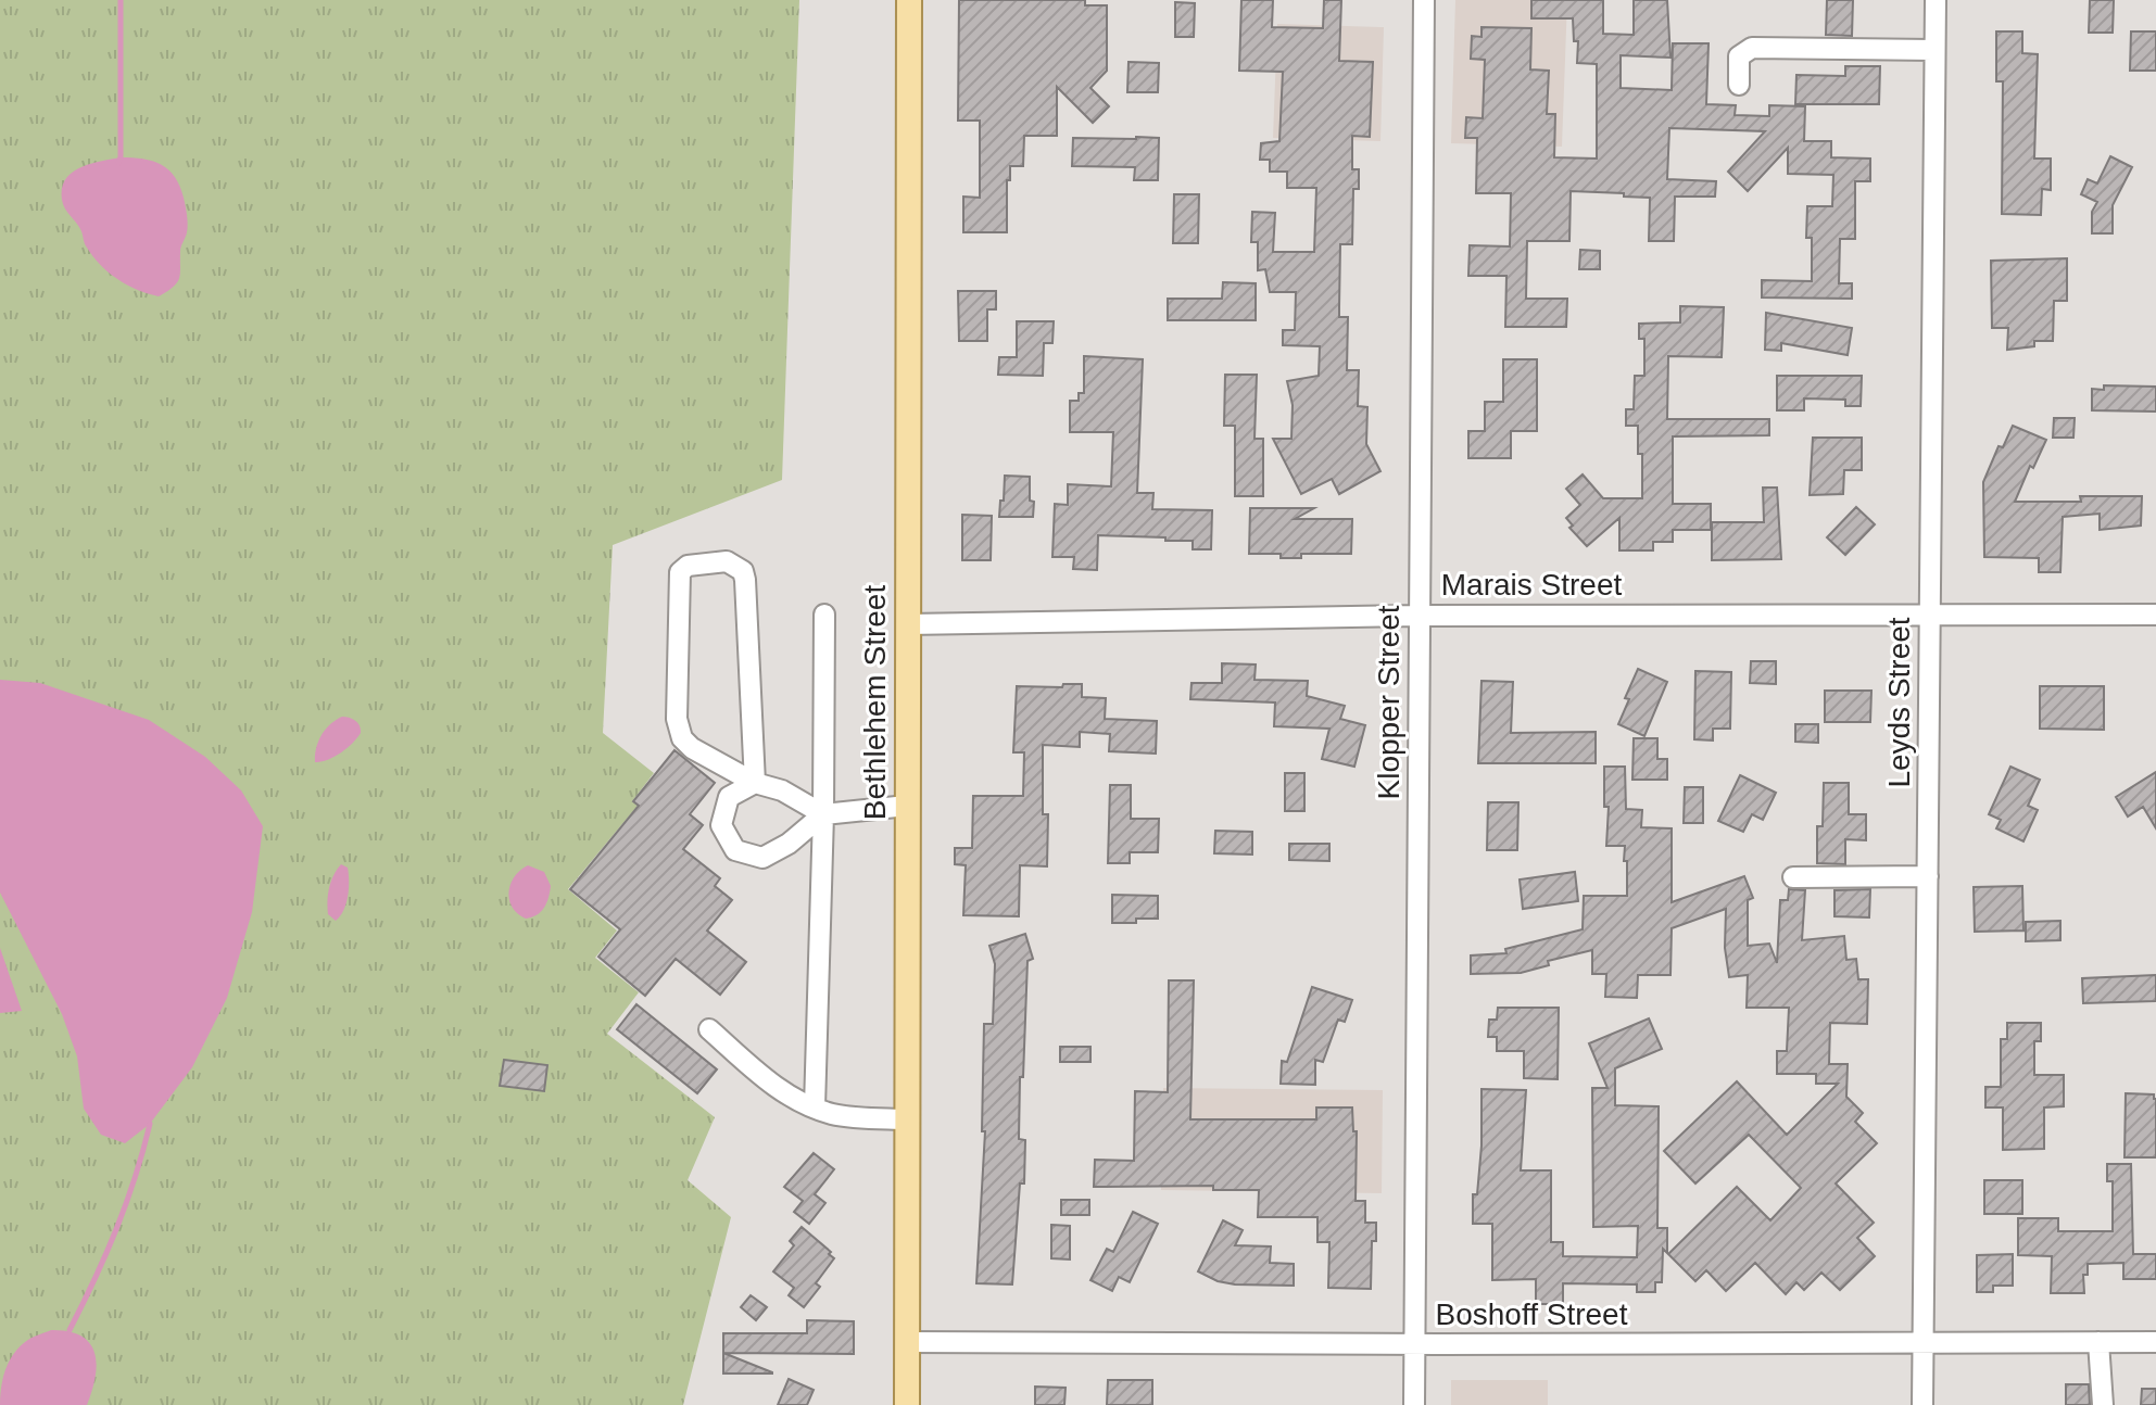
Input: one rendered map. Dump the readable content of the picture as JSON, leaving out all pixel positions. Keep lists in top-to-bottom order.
{
  "streets": {
    "main road": ["Bethlehem Street"],
    "street": [
      "Marais Street",
      "Klopper Street",
      "Leyds Street",
      "Boshoff Street"
    ]
  },
  "crossings": [
    ["Marais Street", "Bethlehem Street"],
    ["Marais Street", "Klopper Street"],
    ["Marais Street", "Leyds Street"],
    ["Bethlehem Street", "Boshoff Street"],
    ["Klopper Street", "Boshoff Street"],
    ["Leyds Street", "Boshoff Street"]
  ]
}
